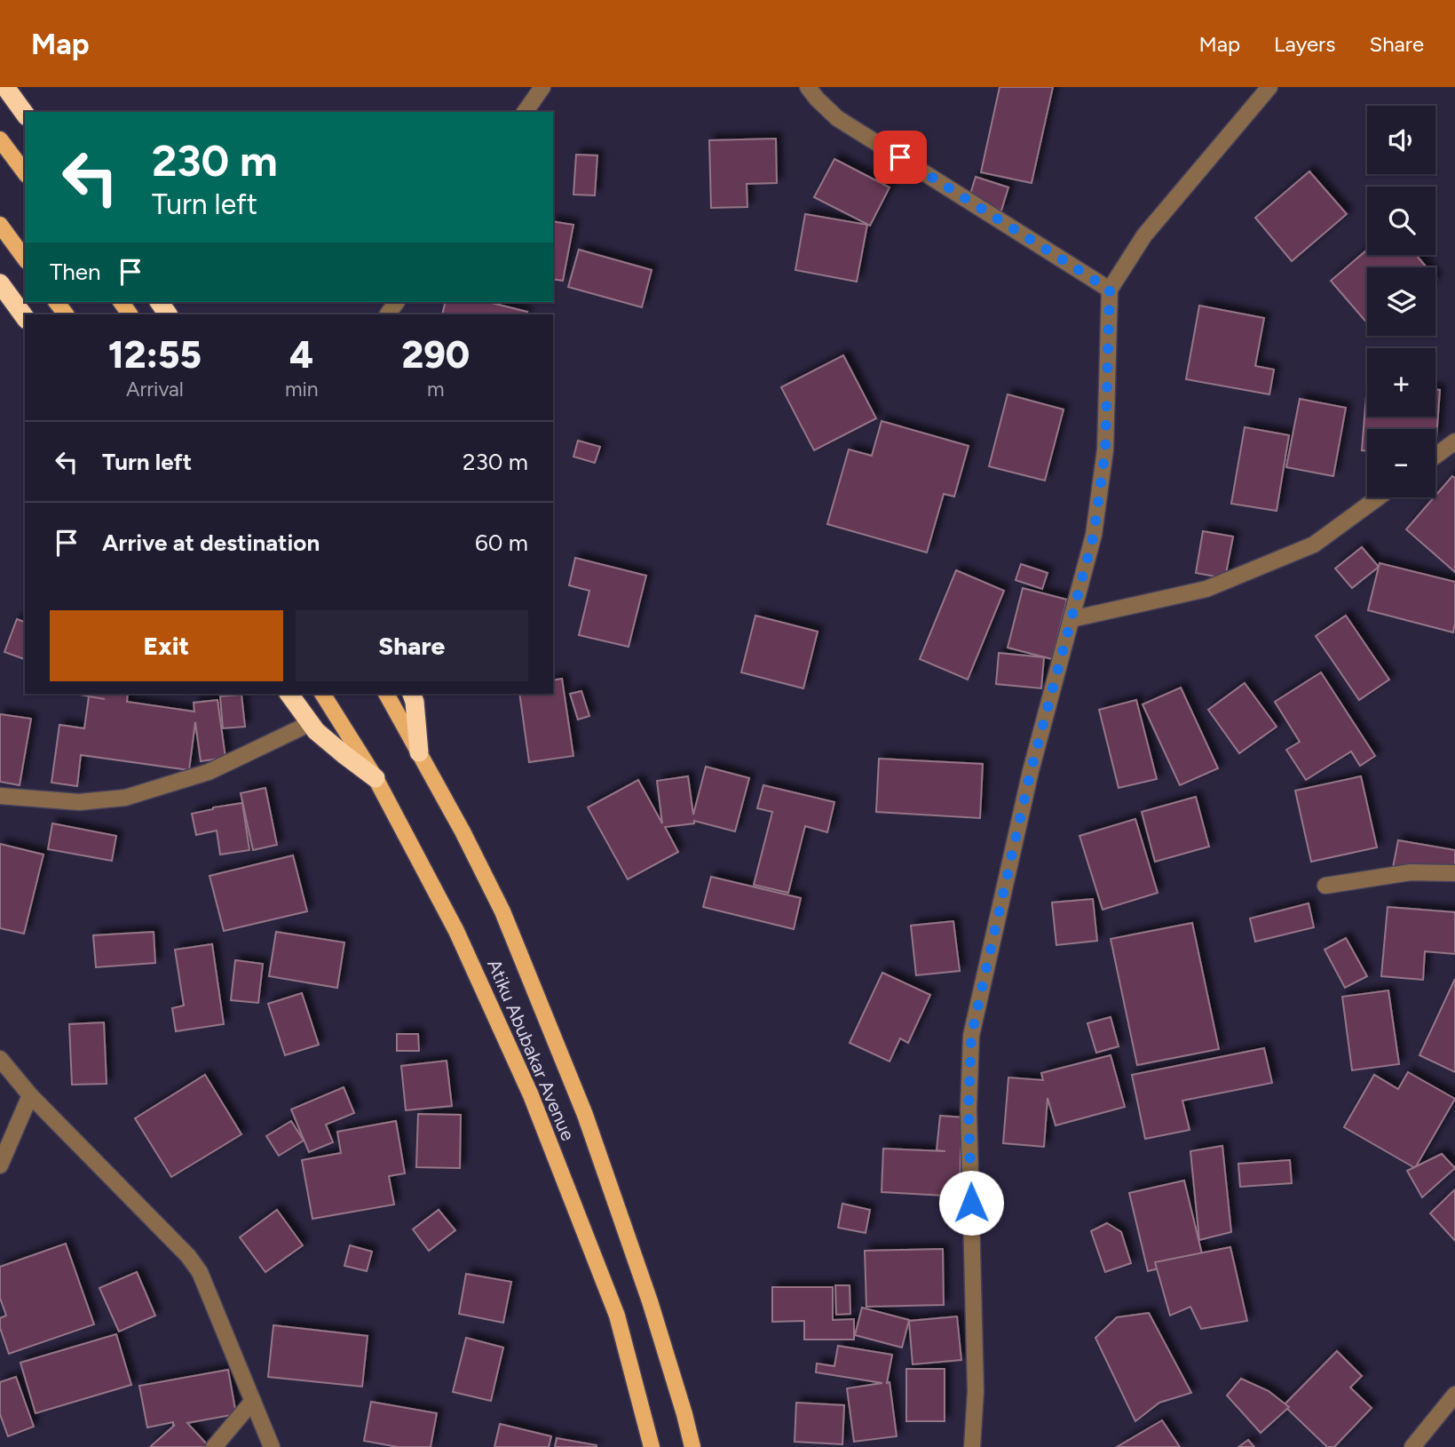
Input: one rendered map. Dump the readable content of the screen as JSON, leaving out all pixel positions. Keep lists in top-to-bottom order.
{
  "streets": {
    "main road": ["Atiku Abubakar Avenue"]
  },
  "page": {
    "header": "Map",
    "nav": ["Map", "Layers", "Share"],
    "map_buttons": ["+", "−"],
    "turn": ["230 m", "Turn left"],
    "then": "Then",
    "eta": [
      "12:55",
      "Arrival",
      "4",
      "min",
      "290",
      "m"
    ],
    "list": [
      {
        "name": "Turn left",
        "value": "230 m"
      },
      {
        "name": "Arrive at destination",
        "value": "60 m"
      }
    ],
    "buttons": ["Exit", "Share"]
  }
}
